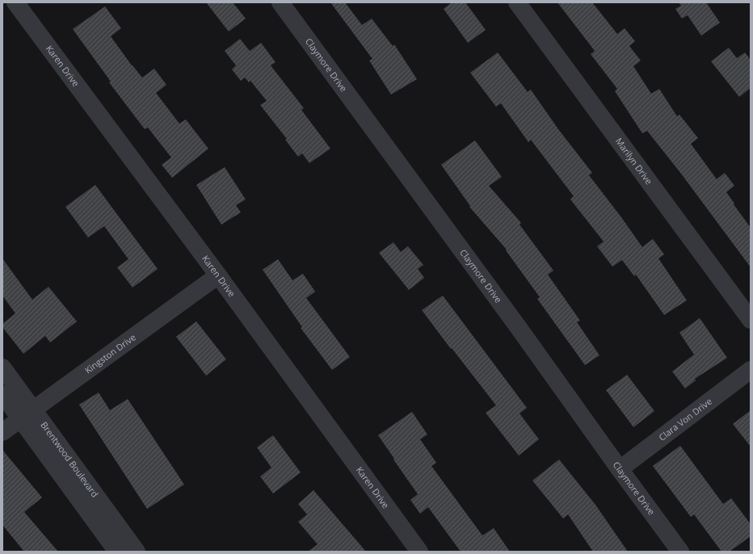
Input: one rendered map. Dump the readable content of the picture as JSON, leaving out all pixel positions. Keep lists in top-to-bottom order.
{
  "streets": {
    "street": [
      "Claymore Drive",
      "Karen Drive",
      "Marilyn Drive",
      "Kingston Drive",
      "Clara Von Drive",
      "Brentwood Boulevard"
    ]
  },
  "crossings": [
    ["Claymore Drive", "Clara Von Drive"],
    ["Karen Drive", "Kingston Drive"],
    ["Kingston Drive", "Brentwood Boulevard"]
  ]
}
